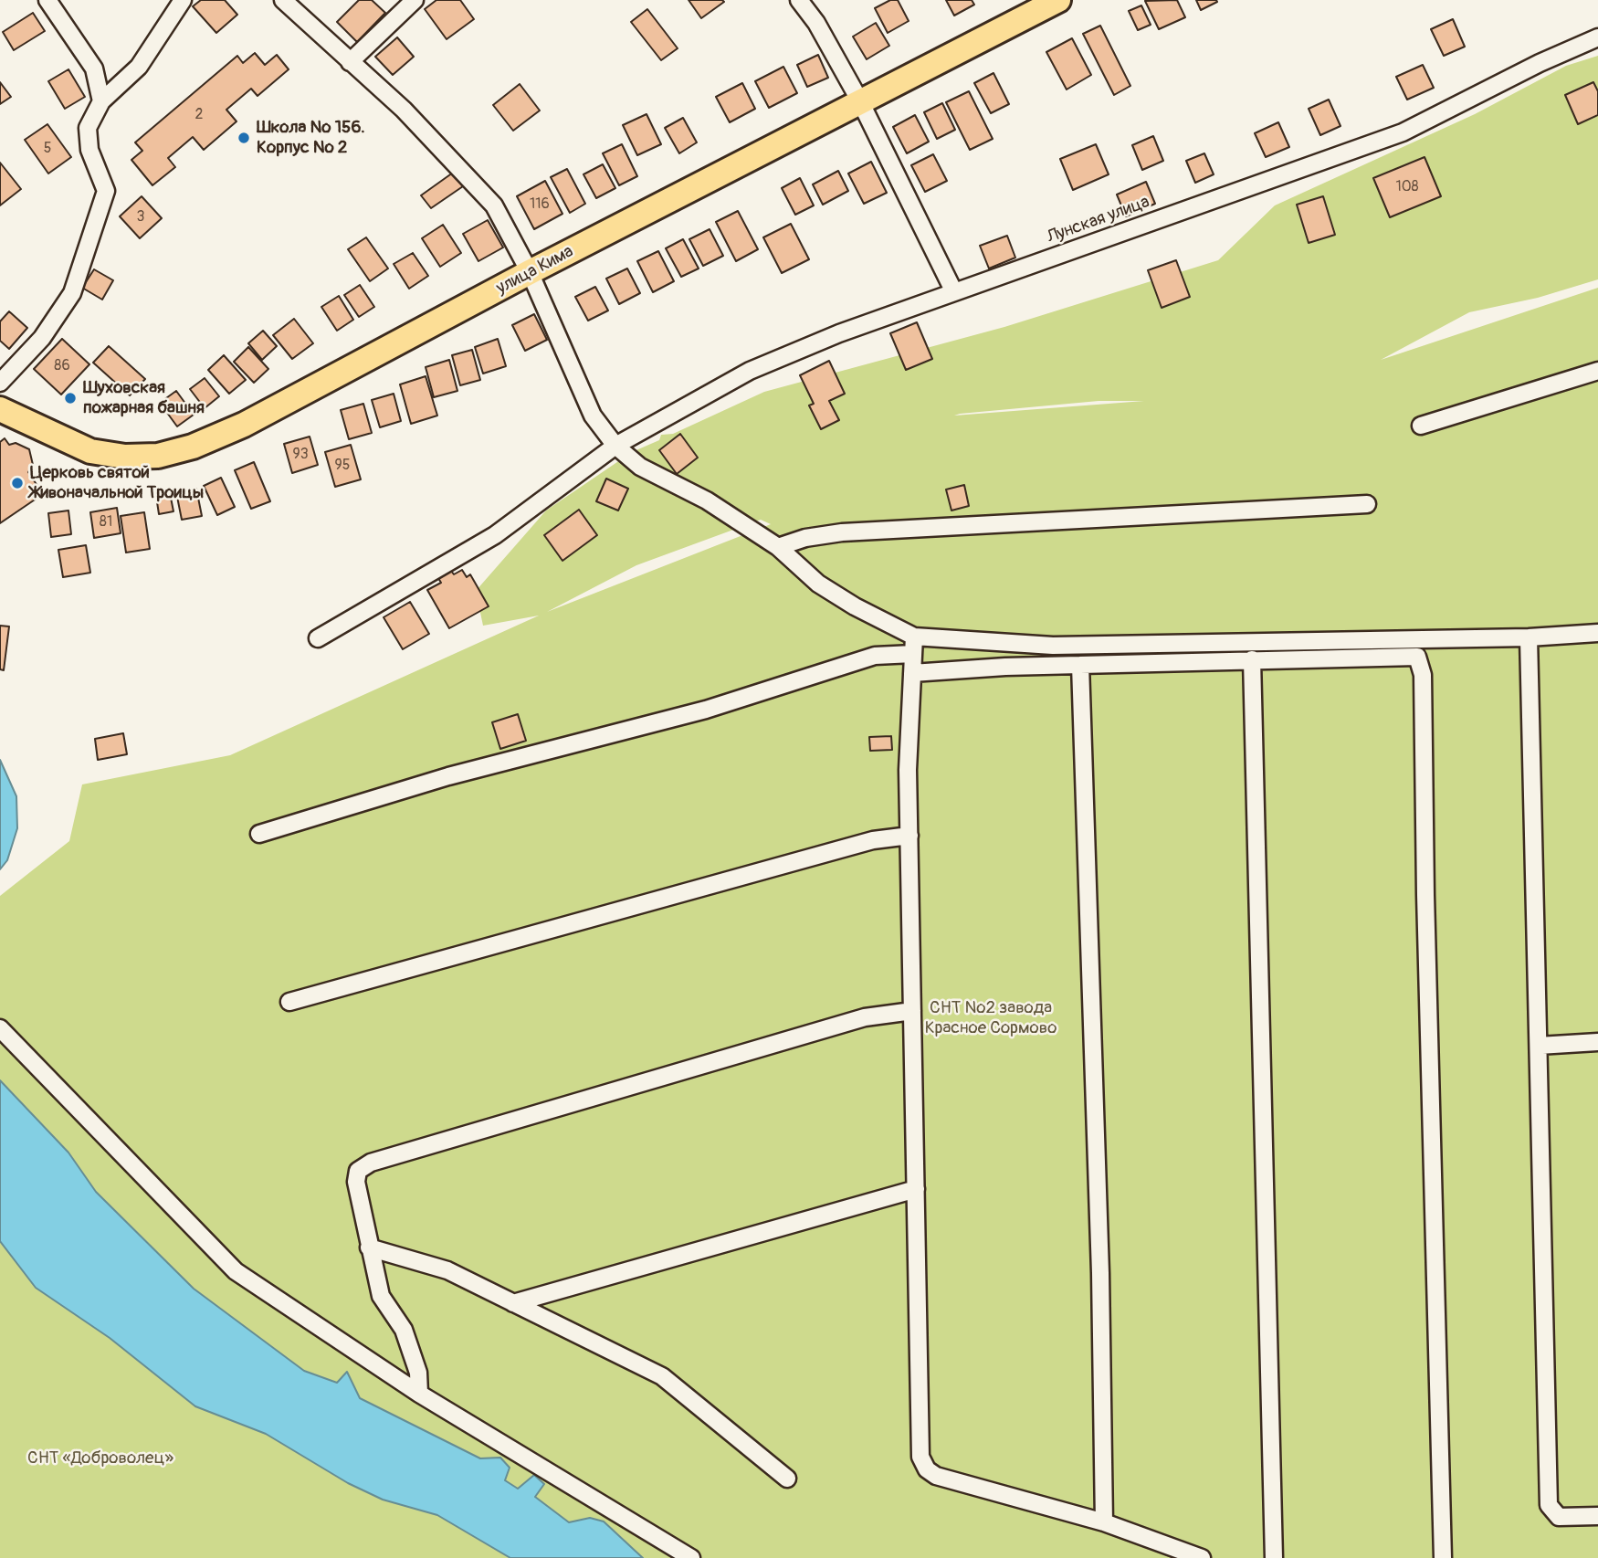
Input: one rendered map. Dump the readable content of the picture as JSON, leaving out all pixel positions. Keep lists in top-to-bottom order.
{
  "streets": {
    "main road": ["улица Кима"],
    "street": ["Лунская улица"]
  },
  "parks": ["СНТ №2 завода Красное Сормово", "СНТ «Доброволец»"],
  "places": ["Школа № 156. Корпус № 2", "Шуховская пожарная башня", "Церковь святой Живоначальной Троицы"],
  "house_numbers": [
    "2",
    "5",
    "108",
    "116",
    "3",
    "86",
    "93",
    "95",
    "81"
  ]
}
